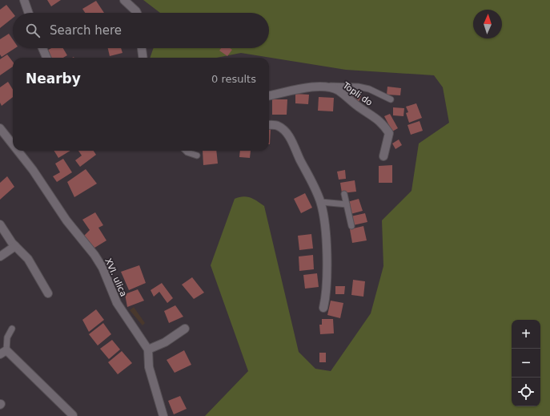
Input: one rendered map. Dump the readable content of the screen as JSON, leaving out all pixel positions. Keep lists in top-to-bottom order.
{
  "streets": {
    "street": ["Topli do", "XVI. ulica"]
  },
  "north": "top",
  "page": {
    "search": "Search here",
    "heading": ["Nearby", "0 results"],
    "map_buttons": ["+", "−"]
  }
}
